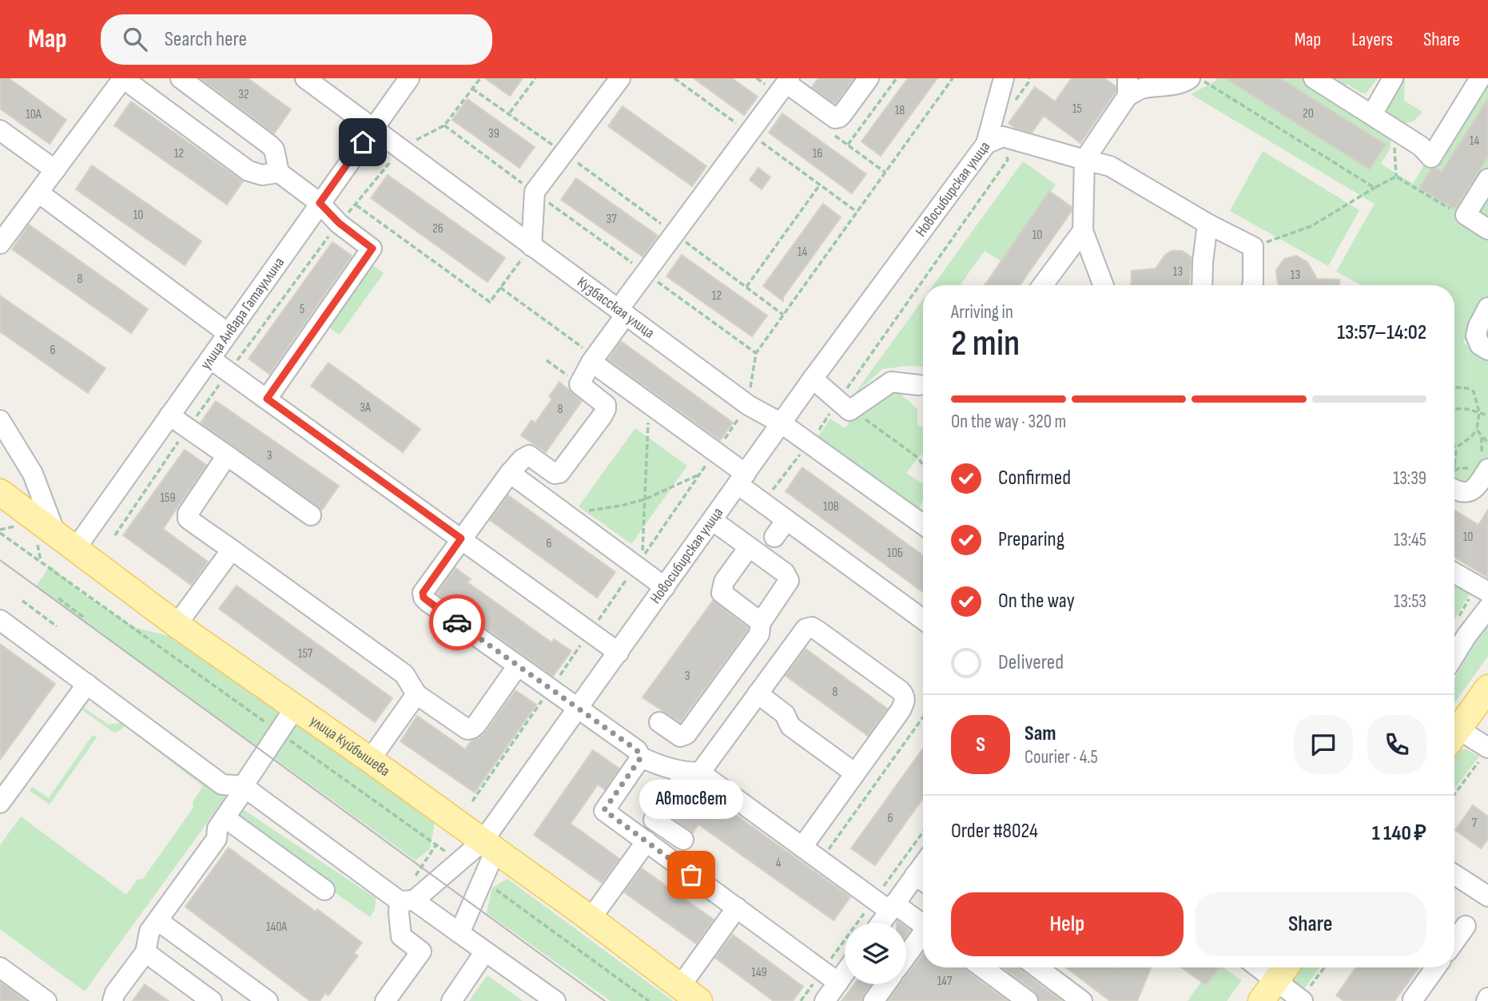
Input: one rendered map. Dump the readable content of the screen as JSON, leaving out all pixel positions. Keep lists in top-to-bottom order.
{
  "streets": {
    "main road": ["улица Куйбышева"],
    "street": ["Новосибирская улица", "Кузбасская улица", "улица Анвара Гатауллина"]
  },
  "crossings": [
    ["Новосибирская улица", "Кузбасская улица"],
    ["Новосибирская улица", "улица Куйбышева"],
    ["Кузбасская улица", "улица Анвара Гатауллина"],
    ["улица Анвара Гатауллина", "улица Куйбышева"]
  ],
  "places": ["Автосвет"],
  "house_numbers": [
    "32",
    "15",
    "18",
    "20",
    "10А",
    "39",
    "14",
    "12",
    "16",
    "10",
    "37",
    "26",
    "10",
    "14",
    "13",
    "13",
    "8",
    "12",
    "5",
    "6",
    "3А",
    "8",
    "3",
    "159",
    "10В",
    "10",
    "6",
    "10Б",
    "157",
    "3",
    "8",
    "6",
    "7",
    "4",
    "140А",
    "149",
    "147"
  ],
  "page": {
    "header": "Map",
    "search": "Search here",
    "nav": ["Map", "Layers", "Share"],
    "heading": ["2 min", "Arriving in", "13:57–14:02"],
    "panel": [
      "Sam",
      "Courier · 4.5",
      "Order #8024",
      "1 140 ₽"
    ],
    "bar": "On the way · 320 m",
    "list": [
      ["Confirmed", "13:39"],
      ["Preparing", "13:45"],
      ["On the way", "13:53"],
      "Delivered"
    ],
    "round": "S",
    "bubble": "Автосвет",
    "buttons": ["Help", "Share"]
  }
}
